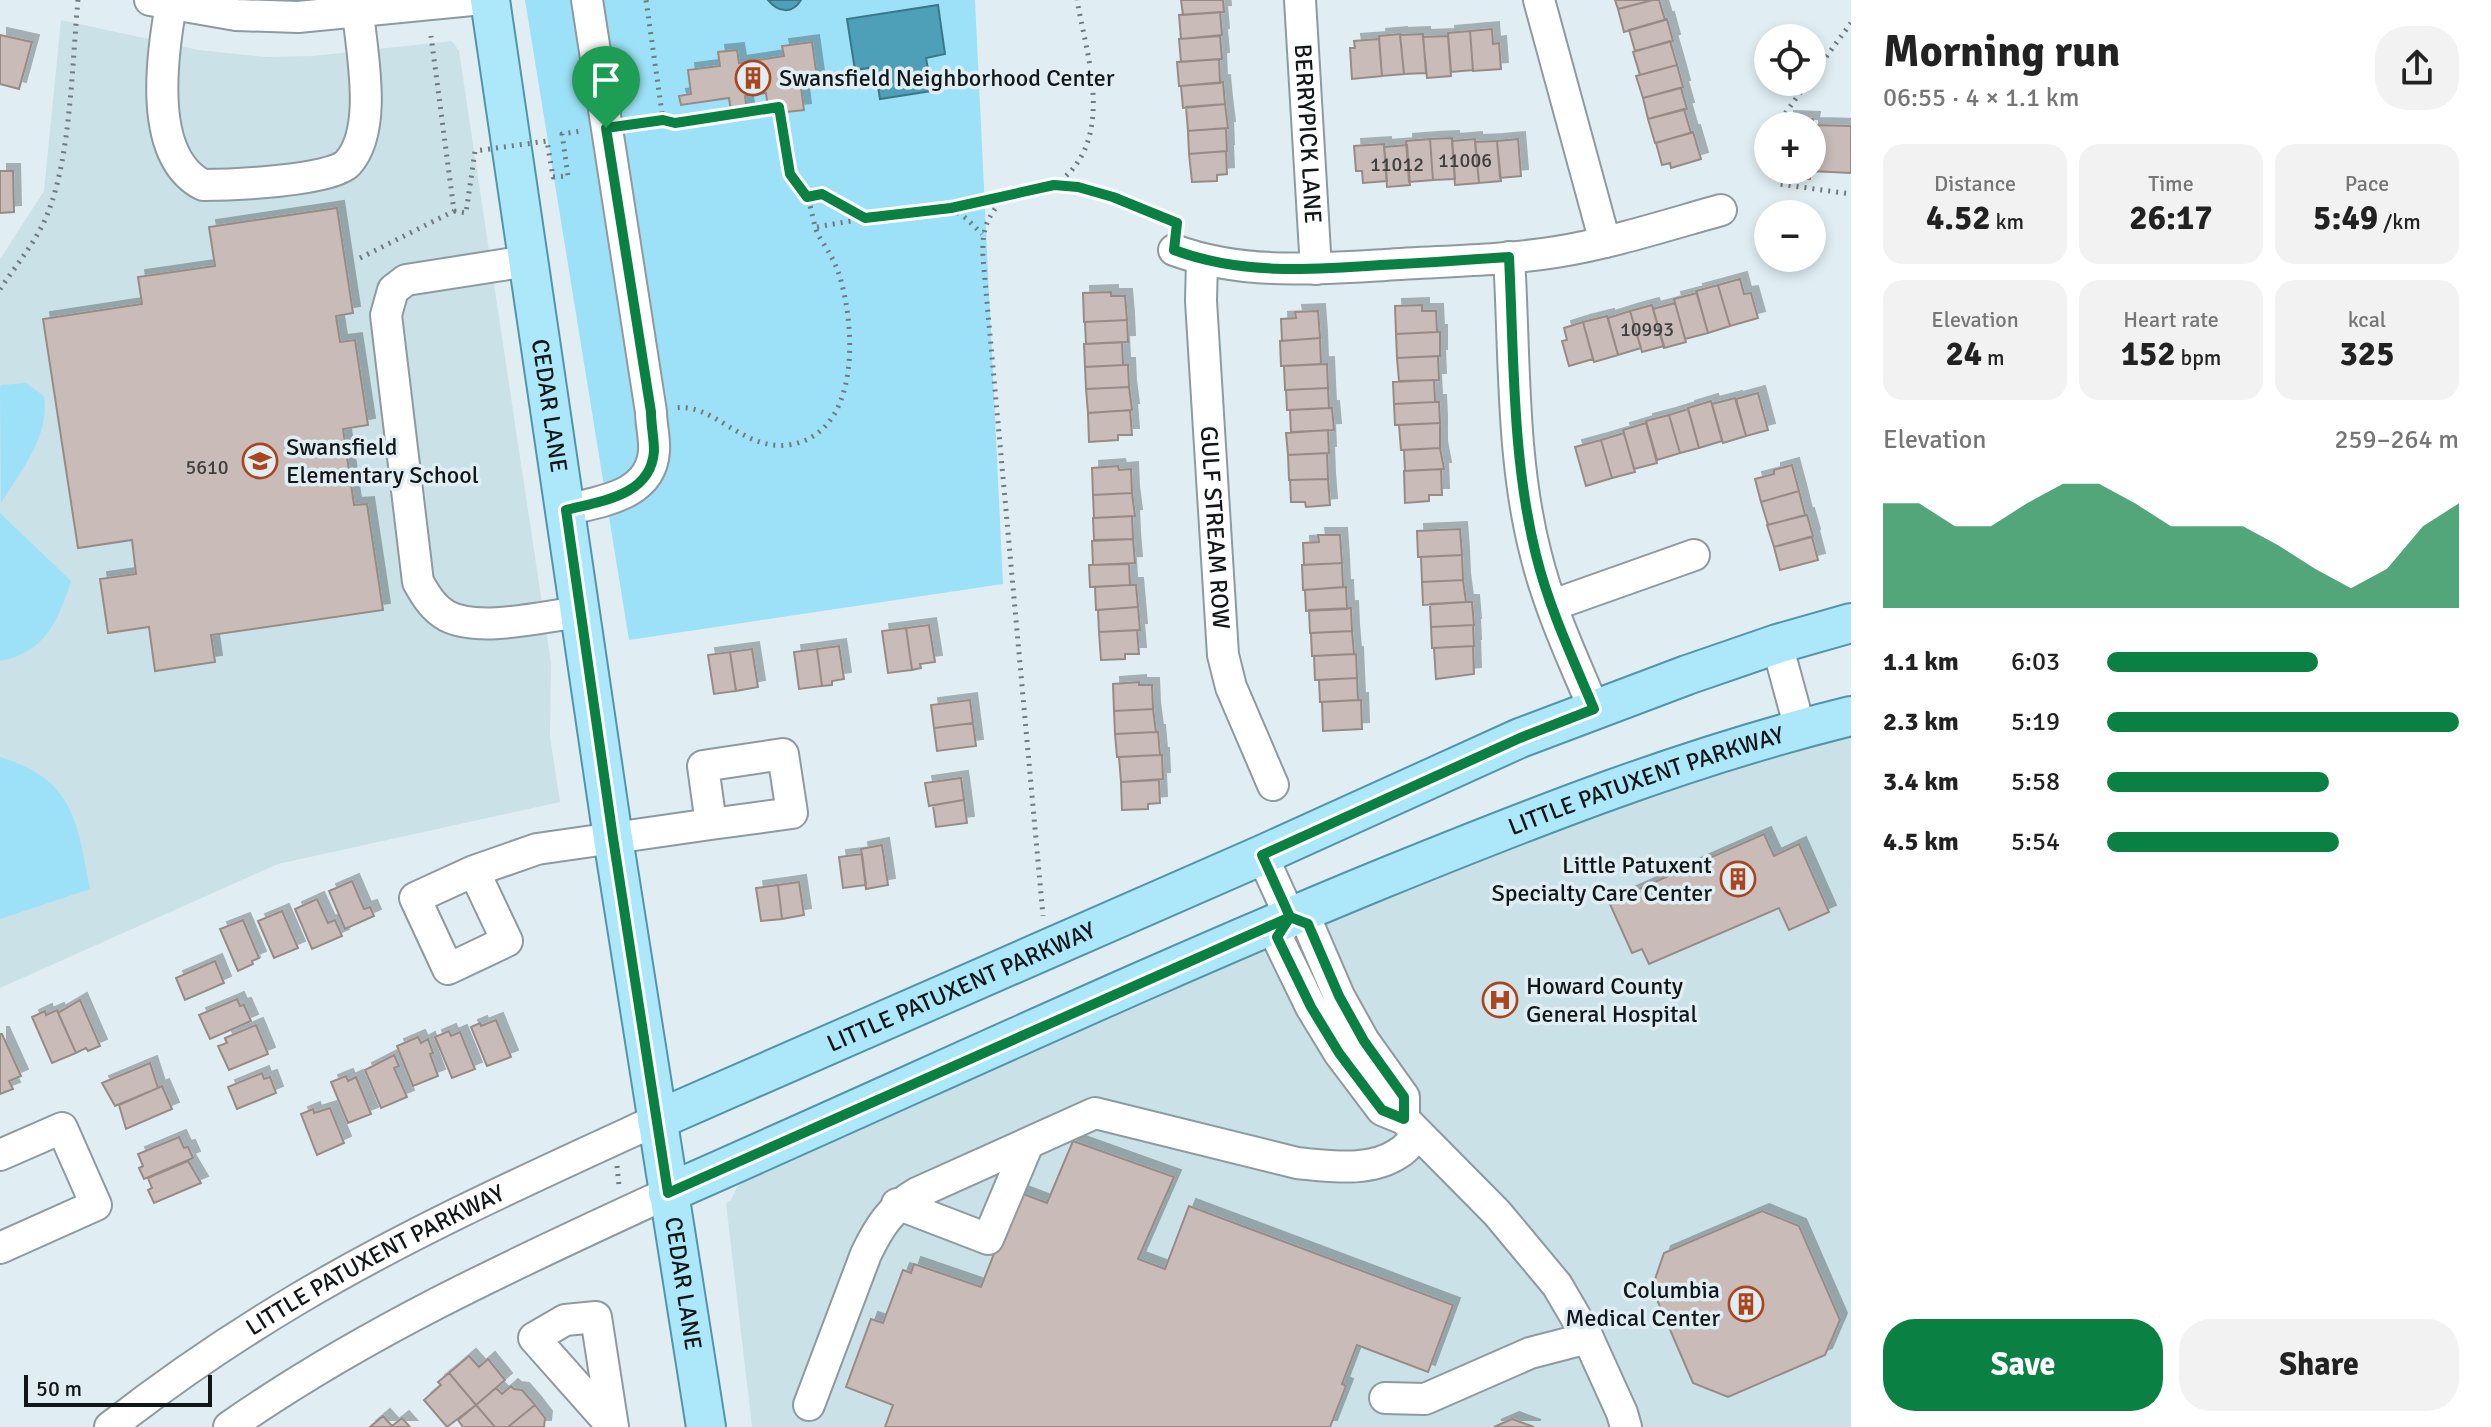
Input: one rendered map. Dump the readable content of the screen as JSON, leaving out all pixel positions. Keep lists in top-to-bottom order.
{
  "streets": {
    "main road": ["CEDAR LANE", "LITTLE PATUXENT PARKWAY"],
    "street": ["BERRYPICK LANE", "GULF STREAM ROW"]
  },
  "crossings": [
    ["CEDAR LANE", "LITTLE PATUXENT PARKWAY"]
  ],
  "places": {
    "building": ["Swansfield Neighborhood Center", "Little Patuxent Specialty Care Center", "Columbia Medical Center"],
    "school or university": ["Swansfield Elementary School"],
    "hospital": ["Howard County General Hospital"]
  },
  "house_numbers": [
    "11006",
    "11012",
    "10993",
    "5610"
  ],
  "scale_bar": "50 m",
  "page": {
    "heading": ["Morning run", "06:55 · 4 × 1.1 km"],
    "map_buttons": ["+", "−"],
    "stats": [
      ["Distance", "4.52 km"],
      ["Time", "26:17"],
      ["Pace", "5:49 /km"],
      ["Elevation", "24 m"],
      ["Heart rate", "152 bpm"],
      ["kcal", "325"]
    ],
    "chart": ["Elevation", "259–264 m"],
    "list": [
      {
        "name": "1.1 km",
        "note": "6:03"
      },
      {
        "name": "2.3 km",
        "note": "5:19"
      },
      {
        "name": "3.4 km",
        "note": "5:58"
      },
      {
        "name": "4.5 km",
        "note": "5:54"
      }
    ],
    "buttons": ["Save", "Share"],
    "scale": "50 m"
  }
}
